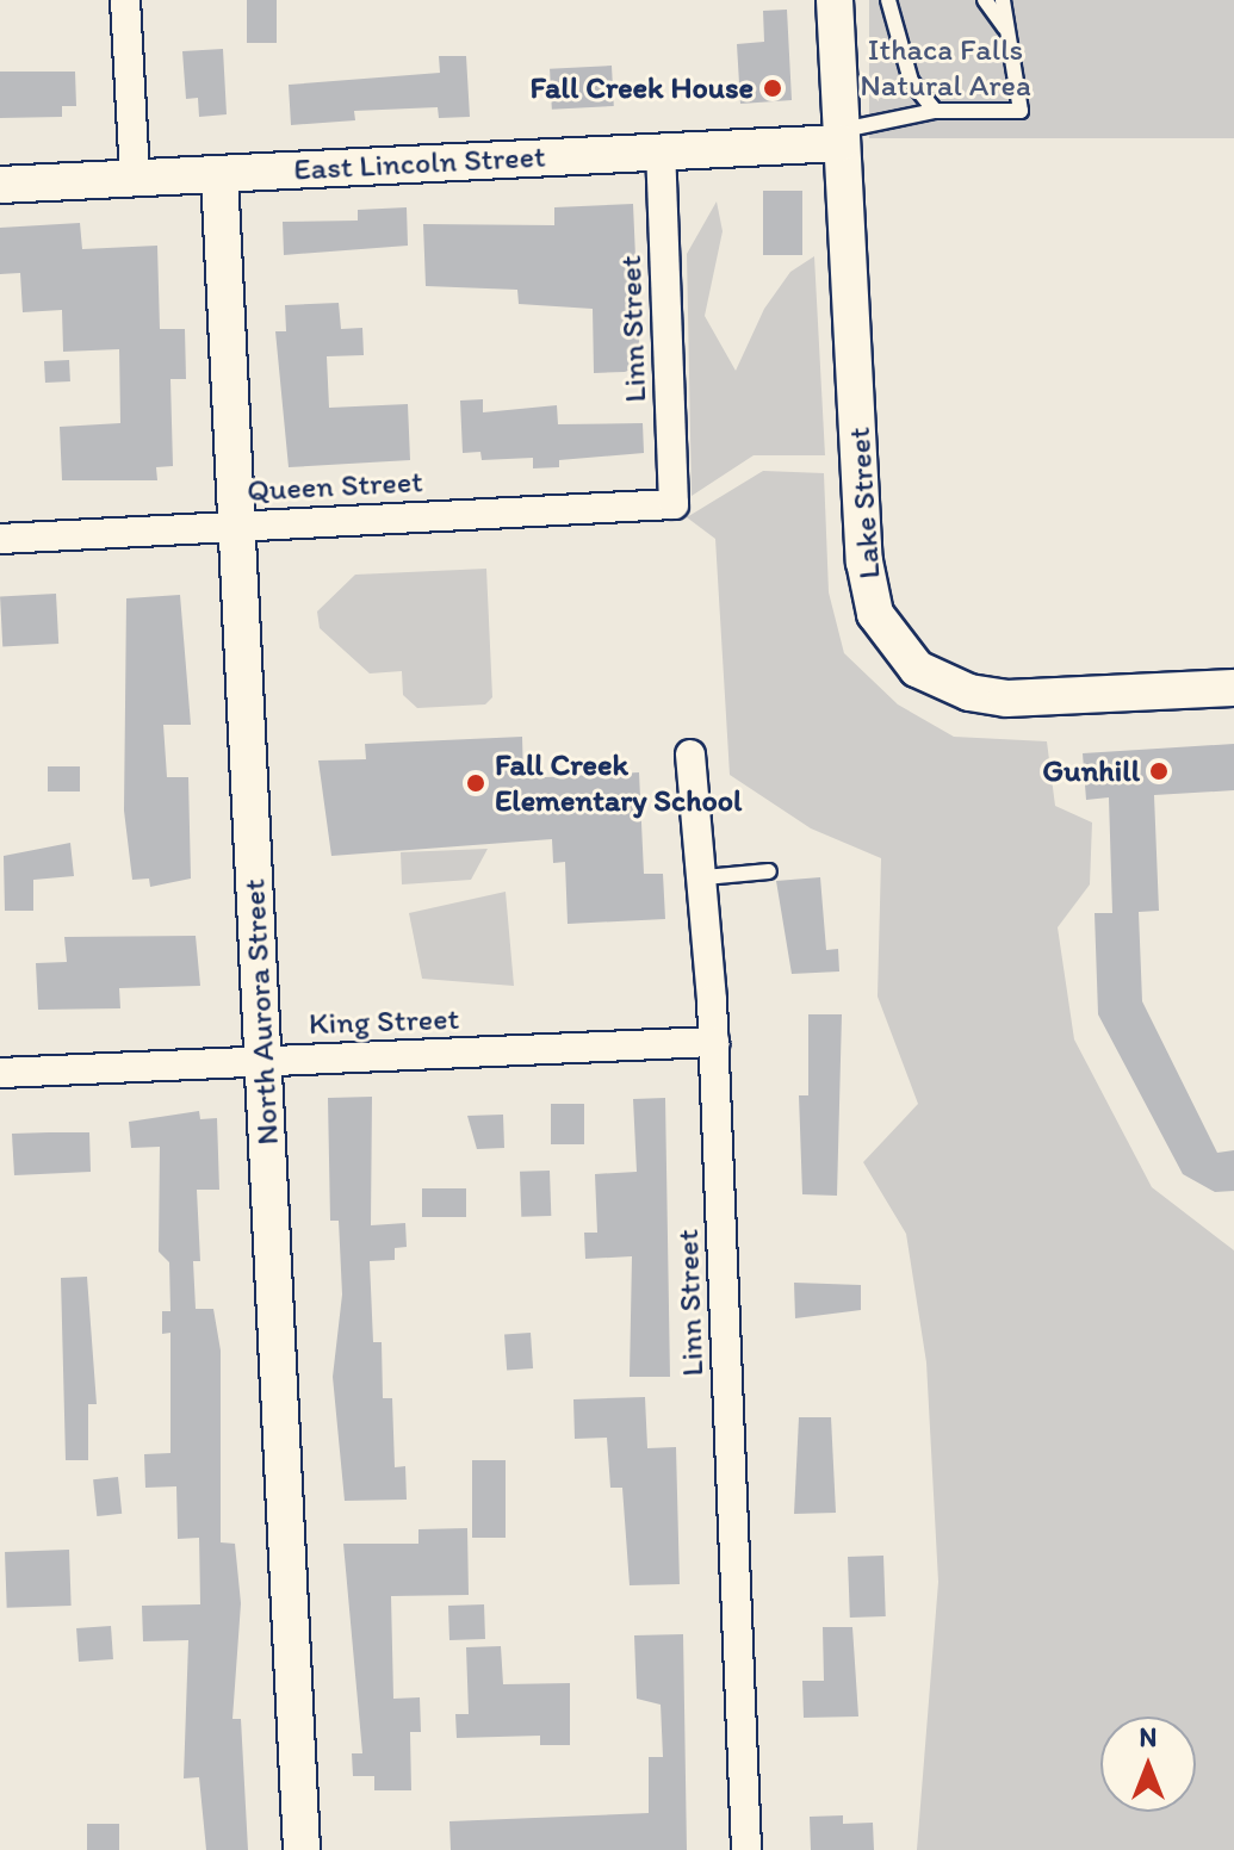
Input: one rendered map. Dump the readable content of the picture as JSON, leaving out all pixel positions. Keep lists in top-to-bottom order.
{
  "streets": {
    "street": [
      "East Lincoln Street",
      "Linn Street",
      "Queen Street",
      "Lake Street",
      "North Aurora Street",
      "King Street"
    ]
  },
  "crossings": [
    ["East Lincoln Street", "Linn Street"],
    ["East Lincoln Street", "Lake Street"],
    ["East Lincoln Street", "North Aurora Street"],
    ["Linn Street", "Queen Street"],
    ["Linn Street", "King Street"],
    ["Queen Street", "North Aurora Street"],
    ["North Aurora Street", "King Street"]
  ],
  "parks": ["Ithaca Falls Natural Area"],
  "places": ["Fall Creek House", "Gunhill", "Fall Creek Elementary School"],
  "north": "top"
}
